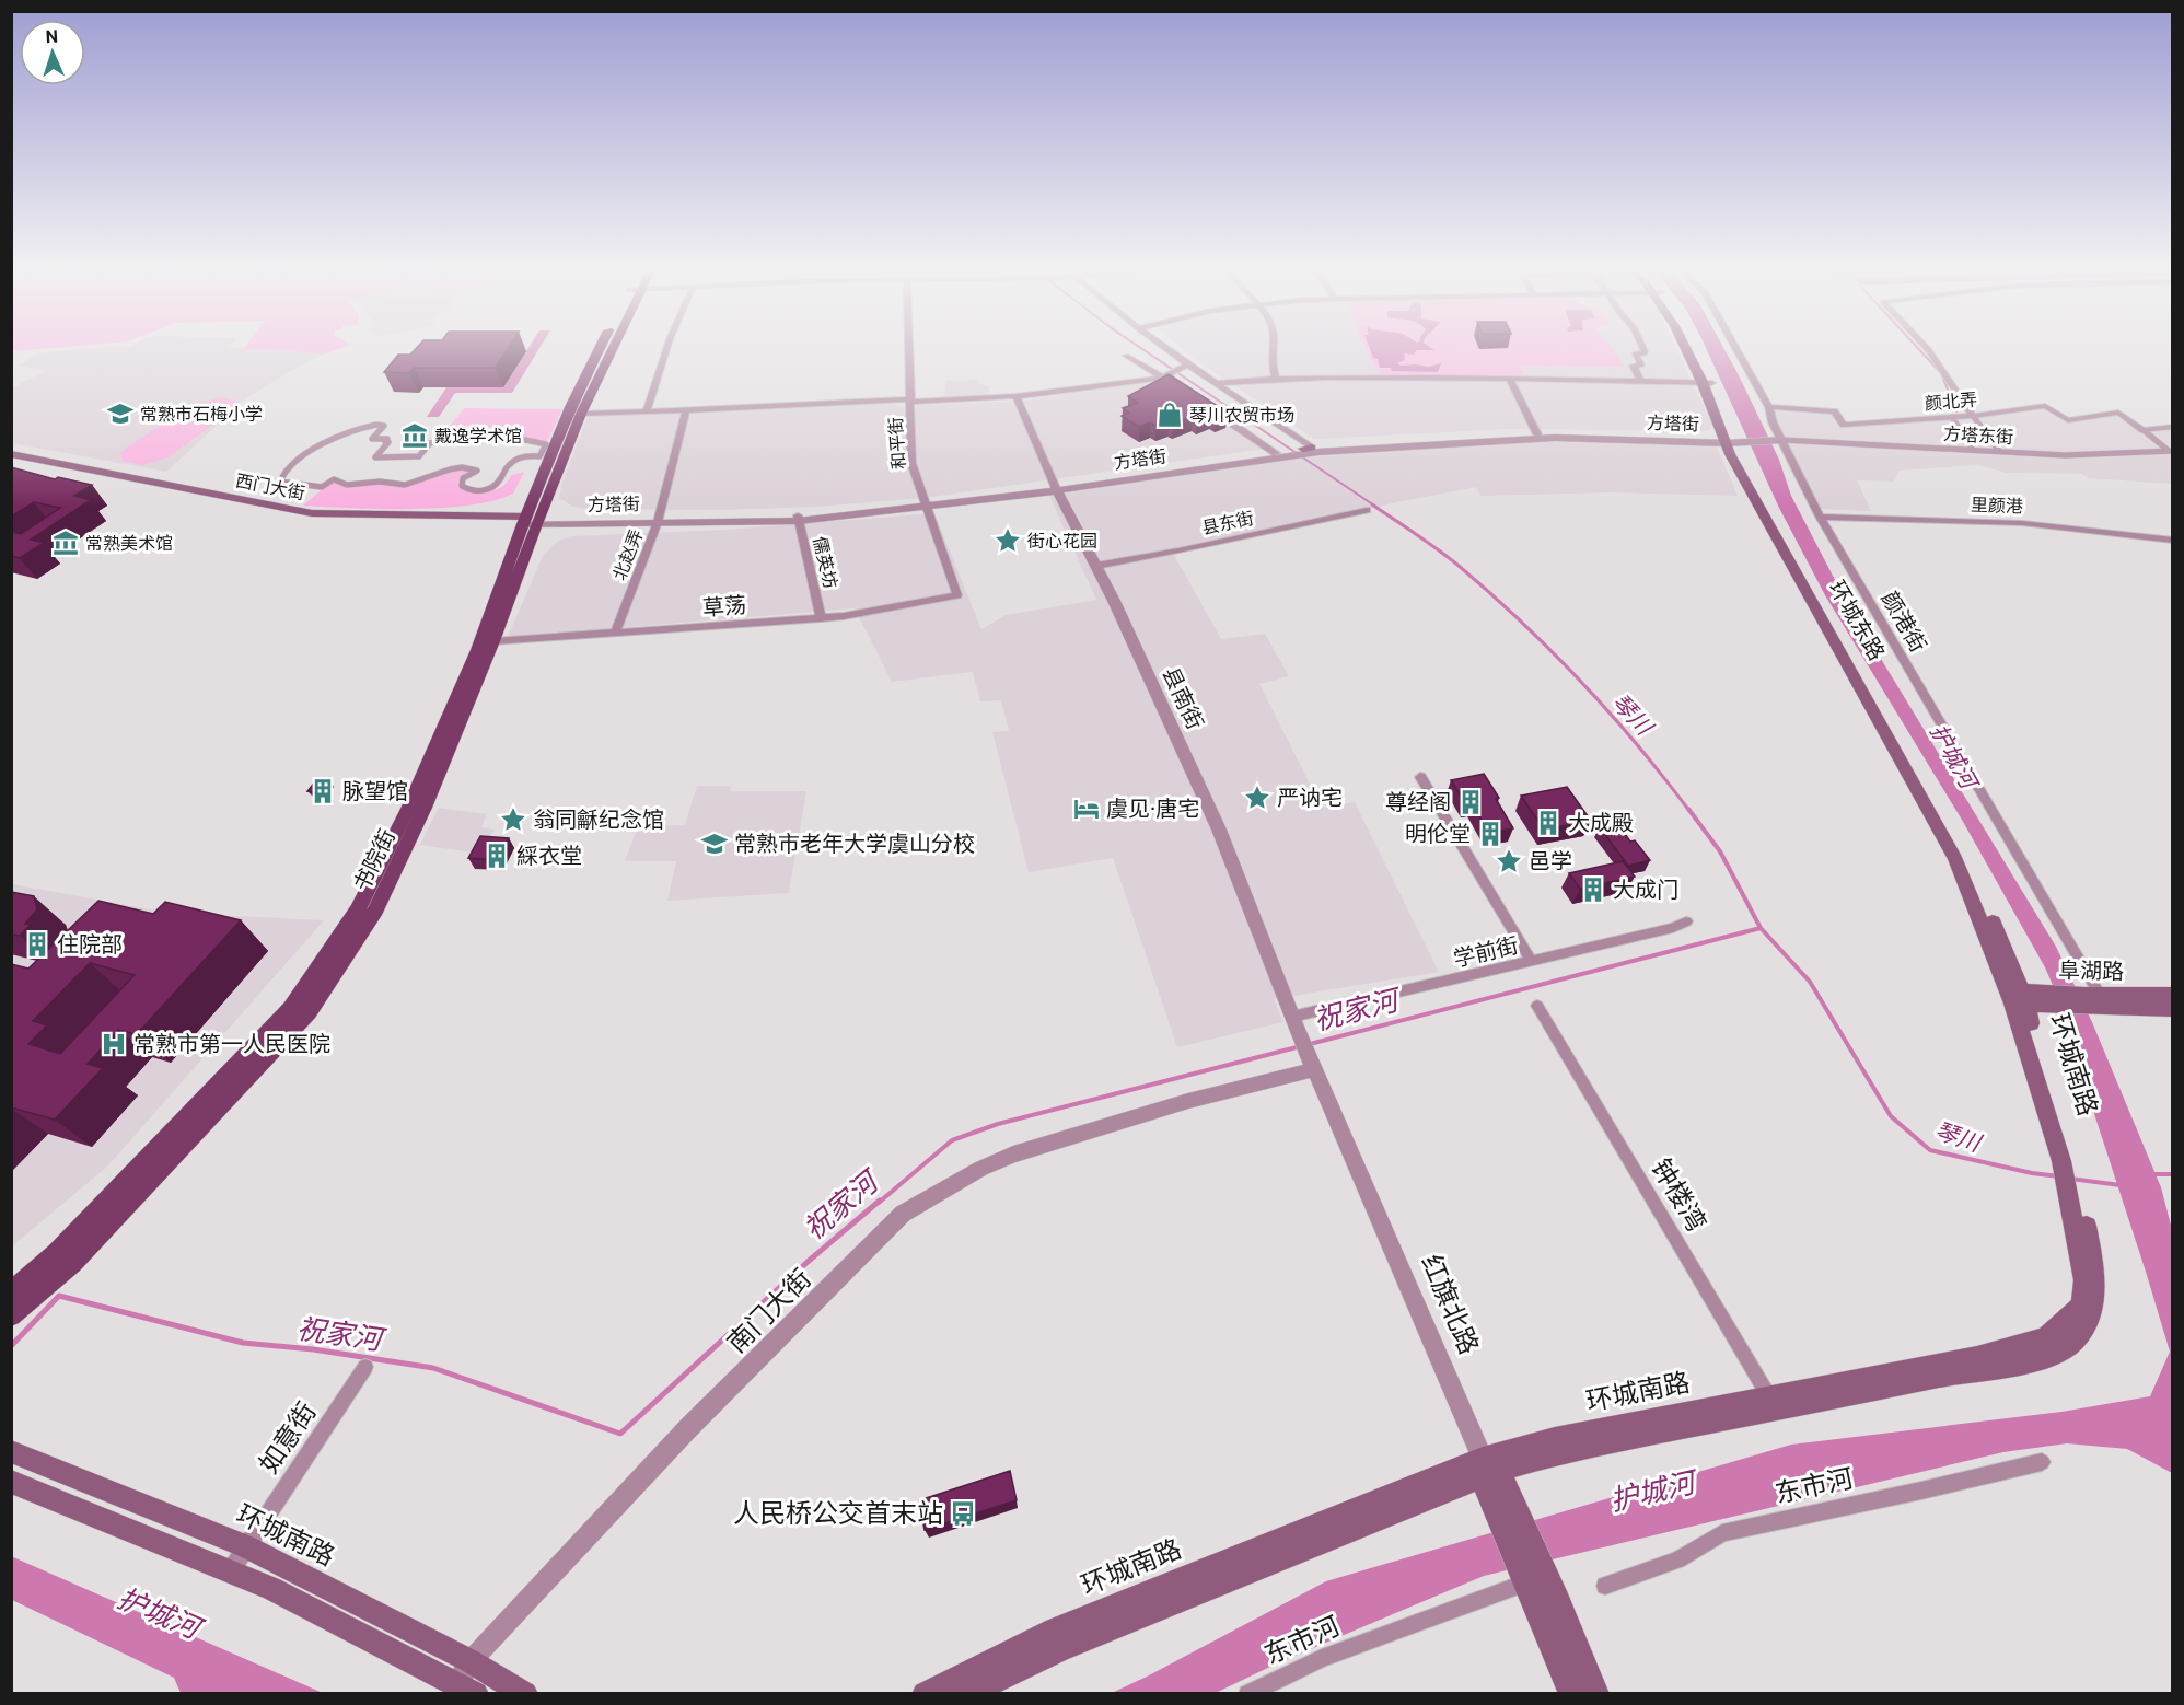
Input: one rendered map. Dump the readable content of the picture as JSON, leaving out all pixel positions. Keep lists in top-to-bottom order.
{
  "streets": {
    "main road": [
      "西门大街",
      "环城东路",
      "书院街",
      "阜湖路",
      "环城南路"
    ],
    "street": [
      "颜北弄",
      "方塔街",
      "方塔东街",
      "和平街",
      "里颜港",
      "县东街",
      "北赵弄",
      "儒英坊",
      "草荡",
      "颜港街",
      "县南街",
      "学前街",
      "钟楼湾",
      "红旗北路",
      "南门大街",
      "如意街",
      "东市河"
    ]
  },
  "crossings": [
    ["颜北弄", "颜港街"],
    ["方塔街", "和平街"],
    ["方塔街", "西门大街"],
    ["方塔街", "北赵弄"],
    ["方塔街", "儒英坊"],
    ["方塔街", "环城东路"],
    ["方塔街", "县南街"],
    ["方塔街", "书院街"],
    ["方塔东街", "颜港街"],
    ["和平街", "草荡"],
    ["西门大街", "书院街"],
    ["里颜港", "颜港街"],
    ["县东街", "县南街"],
    ["北赵弄", "草荡"],
    ["儒英坊", "草荡"],
    ["草荡", "书院街"],
    ["环城东路", "阜湖路"],
    ["环城东路", "环城南路"],
    ["颜港街", "阜湖路"],
    ["县南街", "学前街"],
    ["县南街", "红旗北路"],
    ["学前街", "红旗北路"],
    ["阜湖路", "环城南路"],
    ["环城南路", "钟楼湾"],
    ["环城南路", "红旗北路"],
    ["环城南路", "南门大街"],
    ["环城南路", "如意街"],
    ["红旗北路", "南门大街"]
  ],
  "water": ["琴川", "护城河", "祝家河"],
  "places": {
    "school or university": ["常熟市石梅小学", "常熟市老年大学虞山分校"],
    "shop": ["琴川农贸市场"],
    "museum": ["戴逸学术馆", "常熟美术馆"],
    "place": [
      "街心花园",
      "严讷宅",
      "翁同龢纪念馆",
      "邑学"
    ],
    "building": [
      "脉望馆",
      "尊经阁",
      "大成殿",
      "明伦堂",
      "綵衣堂",
      "大成门",
      "住院部"
    ],
    "hotel": ["虞见·唐宅"],
    "hospital": ["常熟市第一人民医院"],
    "bus stop": ["人民桥公交首末站"]
  },
  "north": "top"
}
